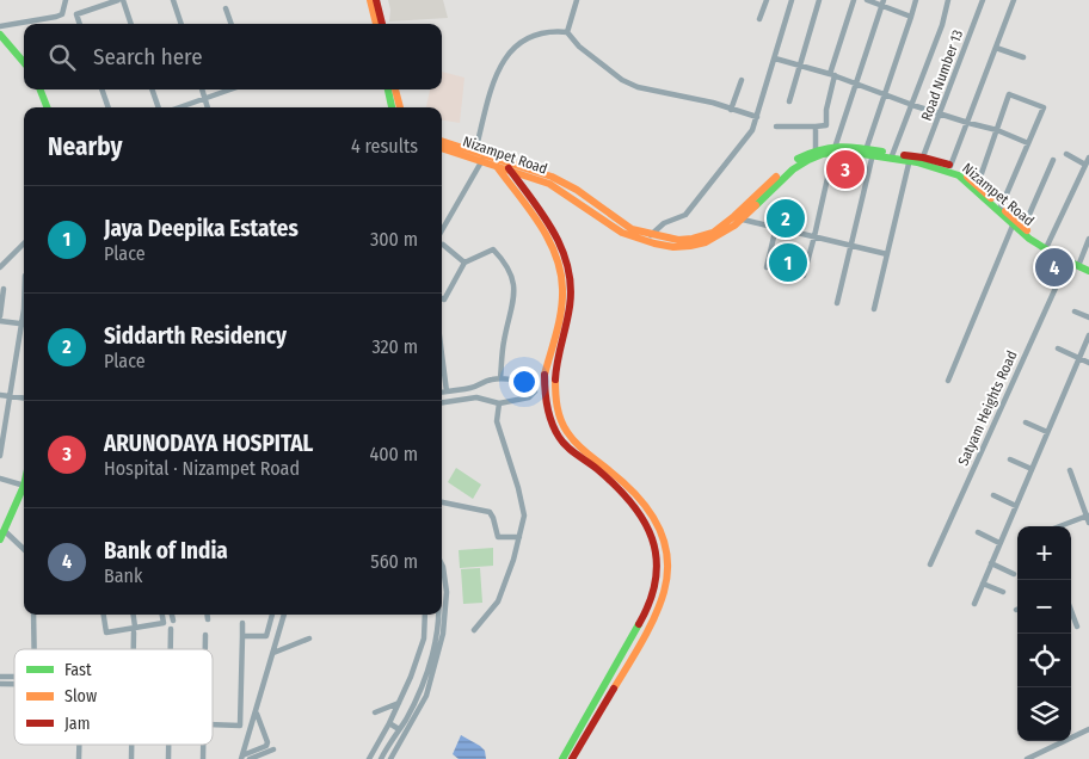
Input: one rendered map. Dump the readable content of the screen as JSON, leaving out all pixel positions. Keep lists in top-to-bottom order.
{
  "streets": {
    "street": ["Road Number 13", "Nizampet Road", "Satyam Heights Road"]
  },
  "crossings": [
    ["Road Number 13", "Nizampet Road"],
    ["Nizampet Road", "Satyam Heights Road"]
  ],
  "legend": ["Fast", "Slow", "Jam"],
  "page": {
    "search": "Search here",
    "heading": ["Nearby", "4 results"],
    "pins": [
      "3",
      "2",
      "1",
      "4"
    ],
    "list": [
      {
        "mark": "1",
        "name": "Jaya Deepika Estates",
        "note": "Place",
        "value": "300 m"
      },
      {
        "mark": "2",
        "name": "Siddarth Residency",
        "note": "Place",
        "value": "320 m"
      },
      {
        "mark": "3",
        "name": "ARUNODAYA HOSPITAL",
        "note": "Hospital · Nizampet Road",
        "value": "400 m"
      },
      {
        "mark": "4",
        "name": "Bank of India",
        "note": "Bank",
        "value": "560 m"
      }
    ],
    "map_buttons": ["+", "−"]
  }
}
